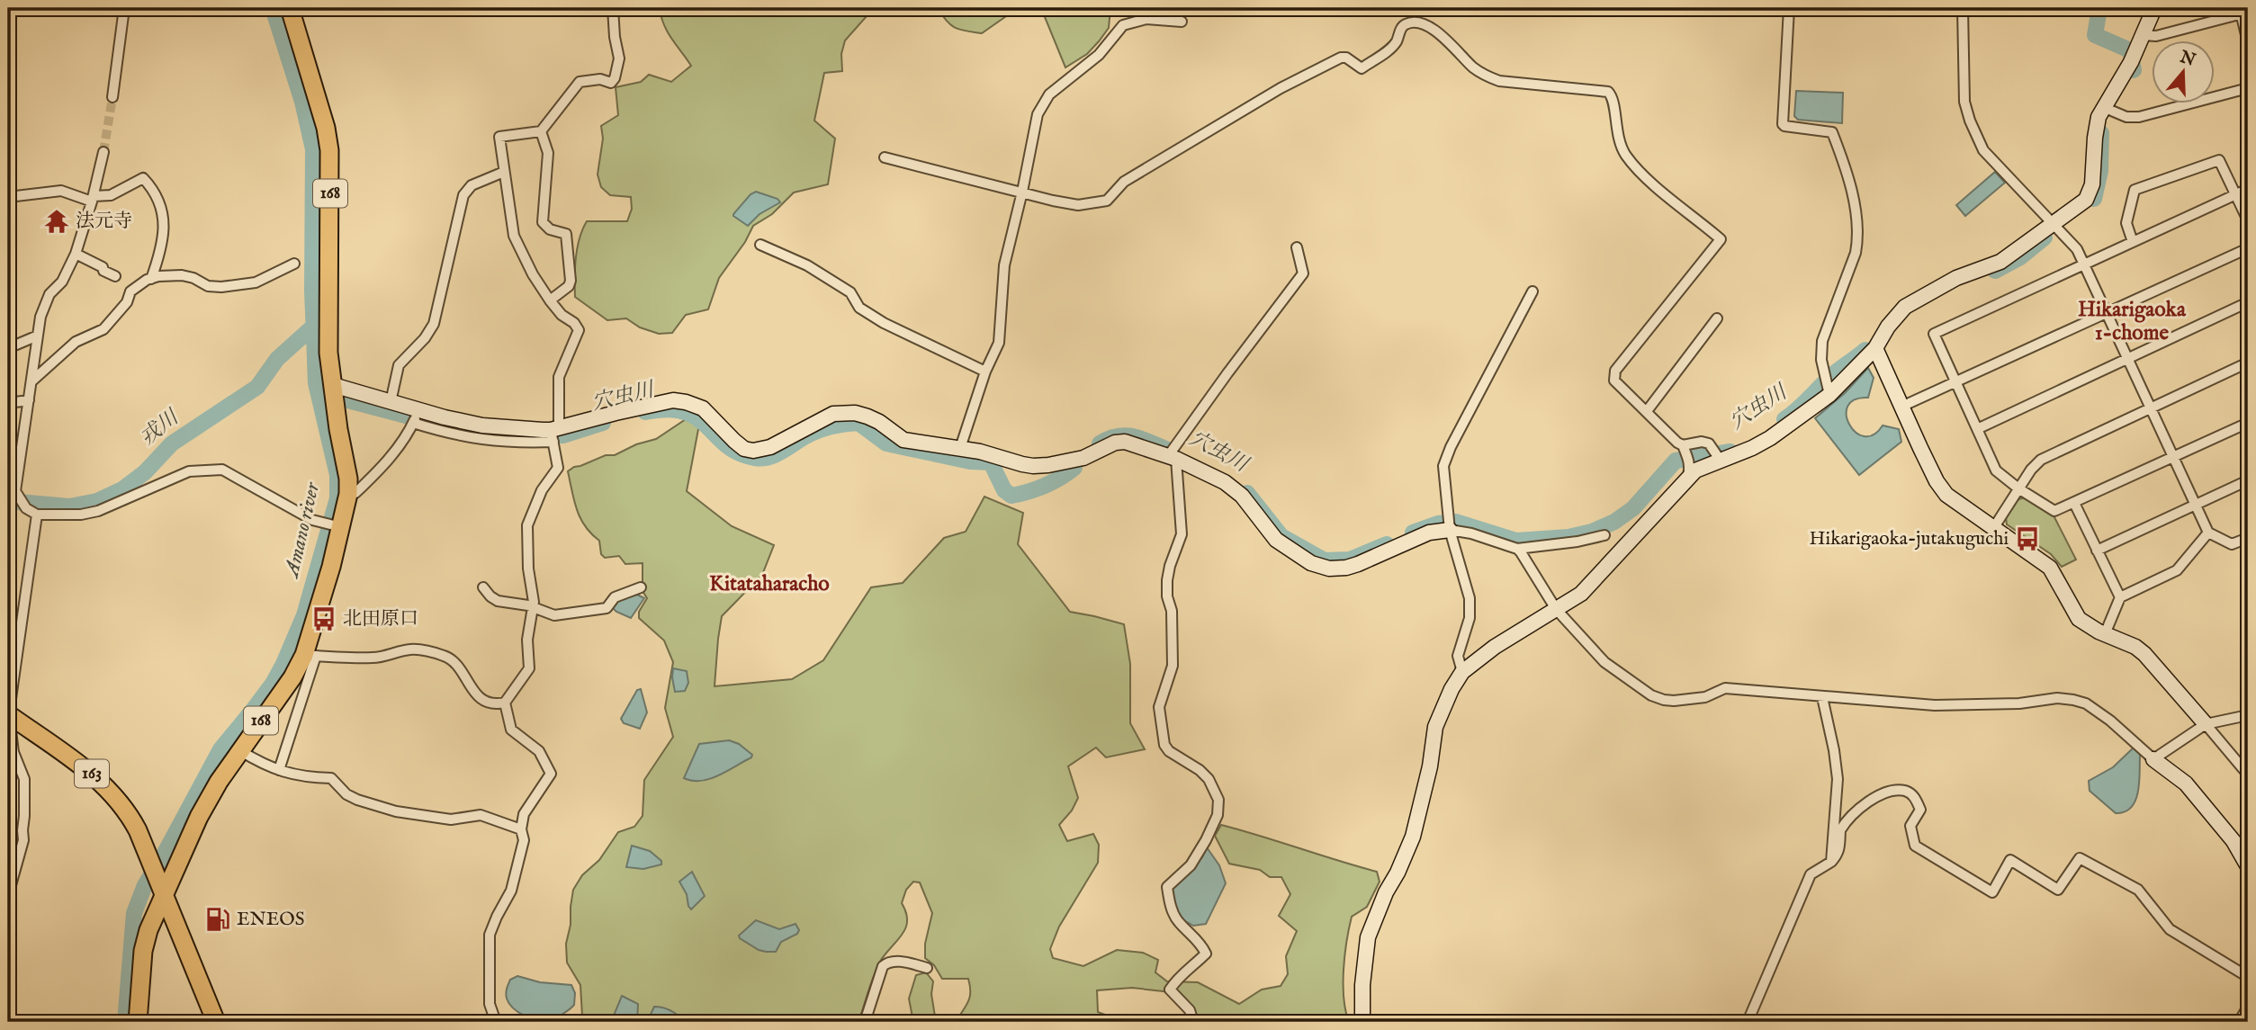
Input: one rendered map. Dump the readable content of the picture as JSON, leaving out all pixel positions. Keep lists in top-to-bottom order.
{
  "streets": {
    "highway": ["168", "163"]
  },
  "crossings": [
    ["168", "163"]
  ],
  "districts": ["Hikarigaoka 1-chome", "Kitataharacho"],
  "water": ["穴虫川", "戎川", "Amano river"],
  "places": {
    "temple": ["法元寺"],
    "bus stop": ["Hikarigaoka-jutakuguchi", "北田原口"],
    "fuel station": ["ENEOS"]
  },
  "north": "top"
}
